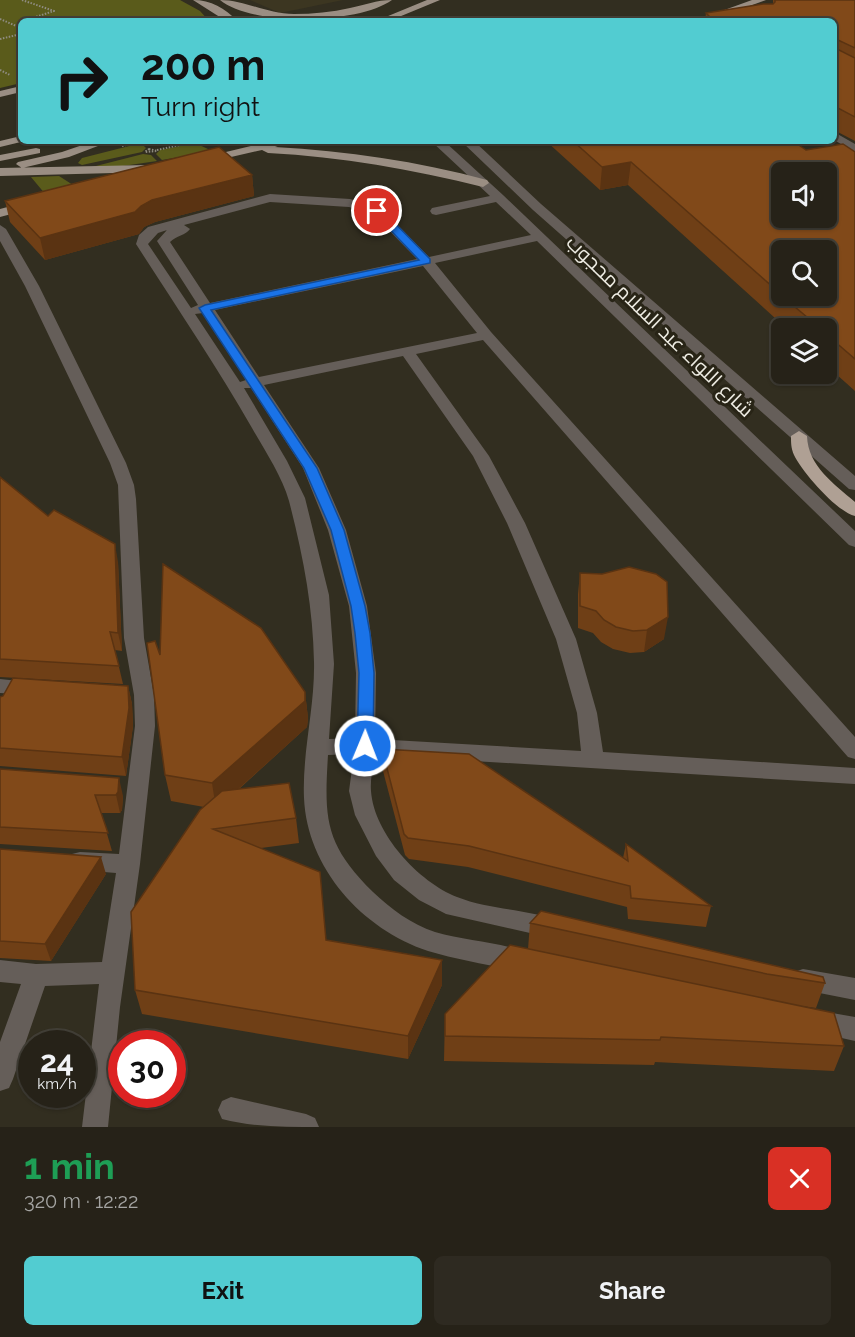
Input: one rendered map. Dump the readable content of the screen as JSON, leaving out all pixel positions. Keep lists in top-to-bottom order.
{
  "streets": {
    "street": ["شارع اللواء عبد السلام محجوب"]
  },
  "page": {
    "turn": ["200 m", "Turn right"],
    "speed": "24 km/h",
    "limit": "30",
    "heading": ["1 min", "320 m · 12:22"],
    "buttons": ["Exit", "Share"]
  }
}
